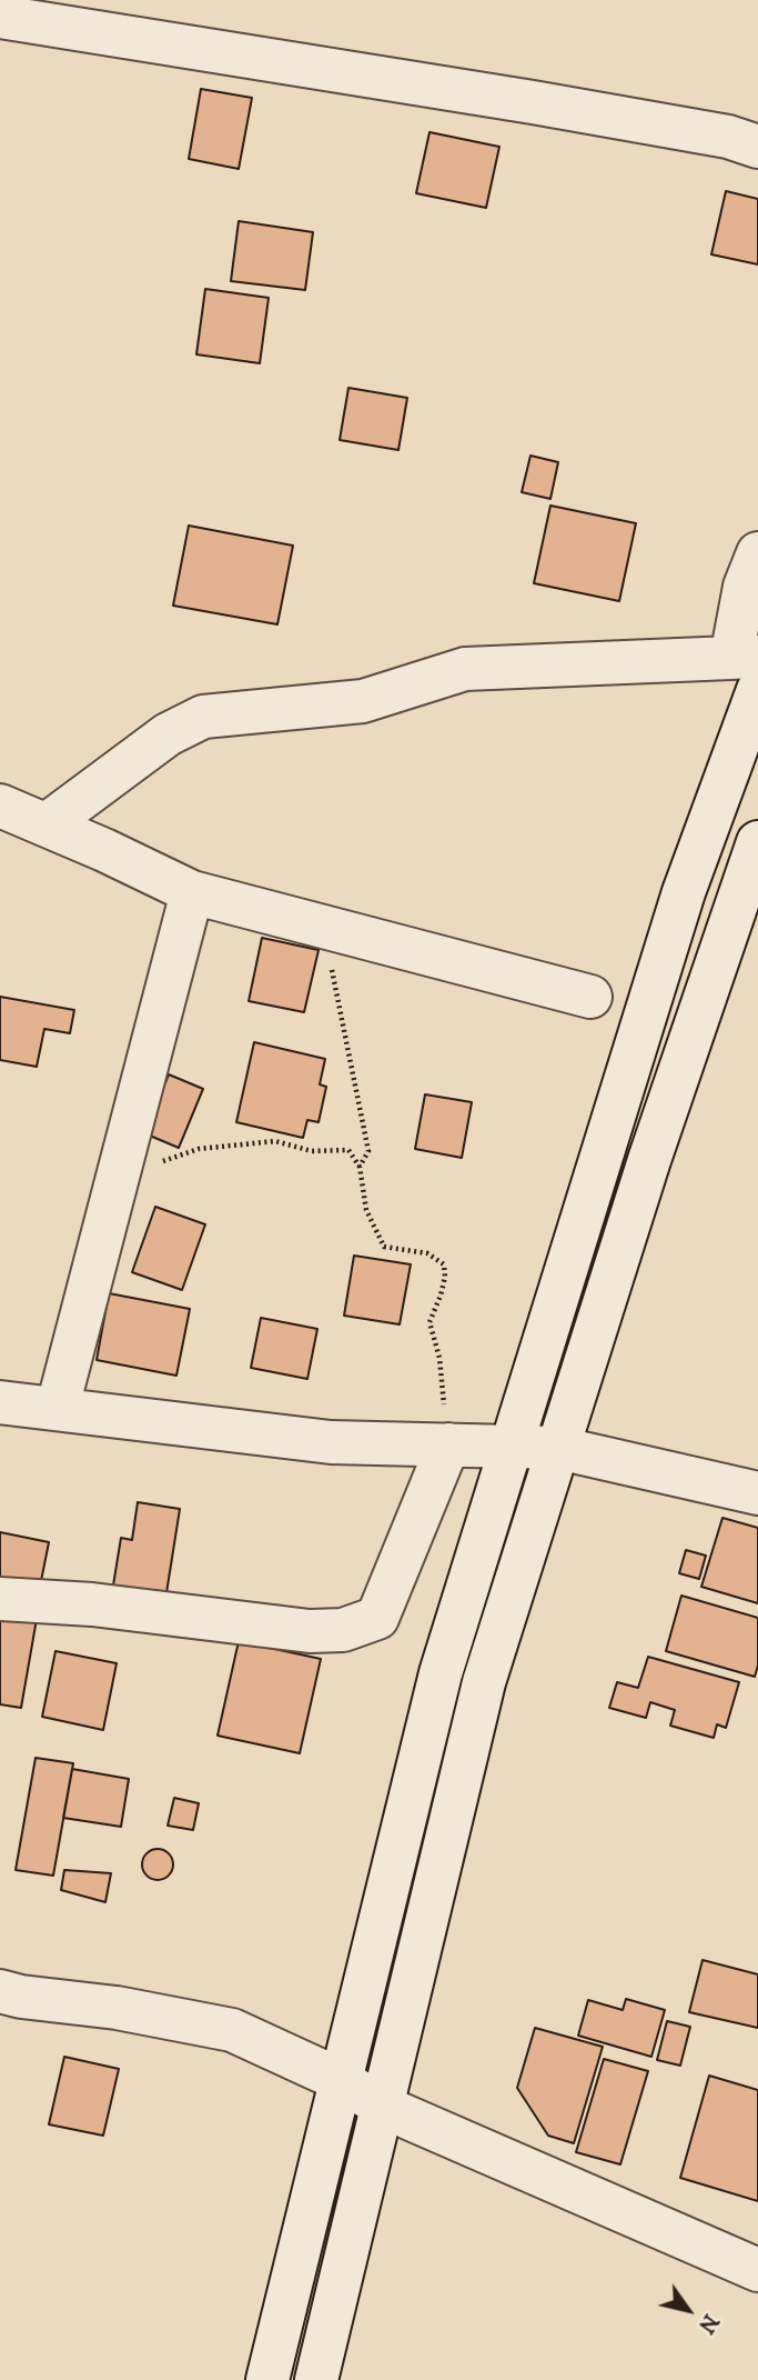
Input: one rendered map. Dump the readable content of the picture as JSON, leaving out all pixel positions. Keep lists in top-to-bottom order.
{
  "north": "bottom right"
}
